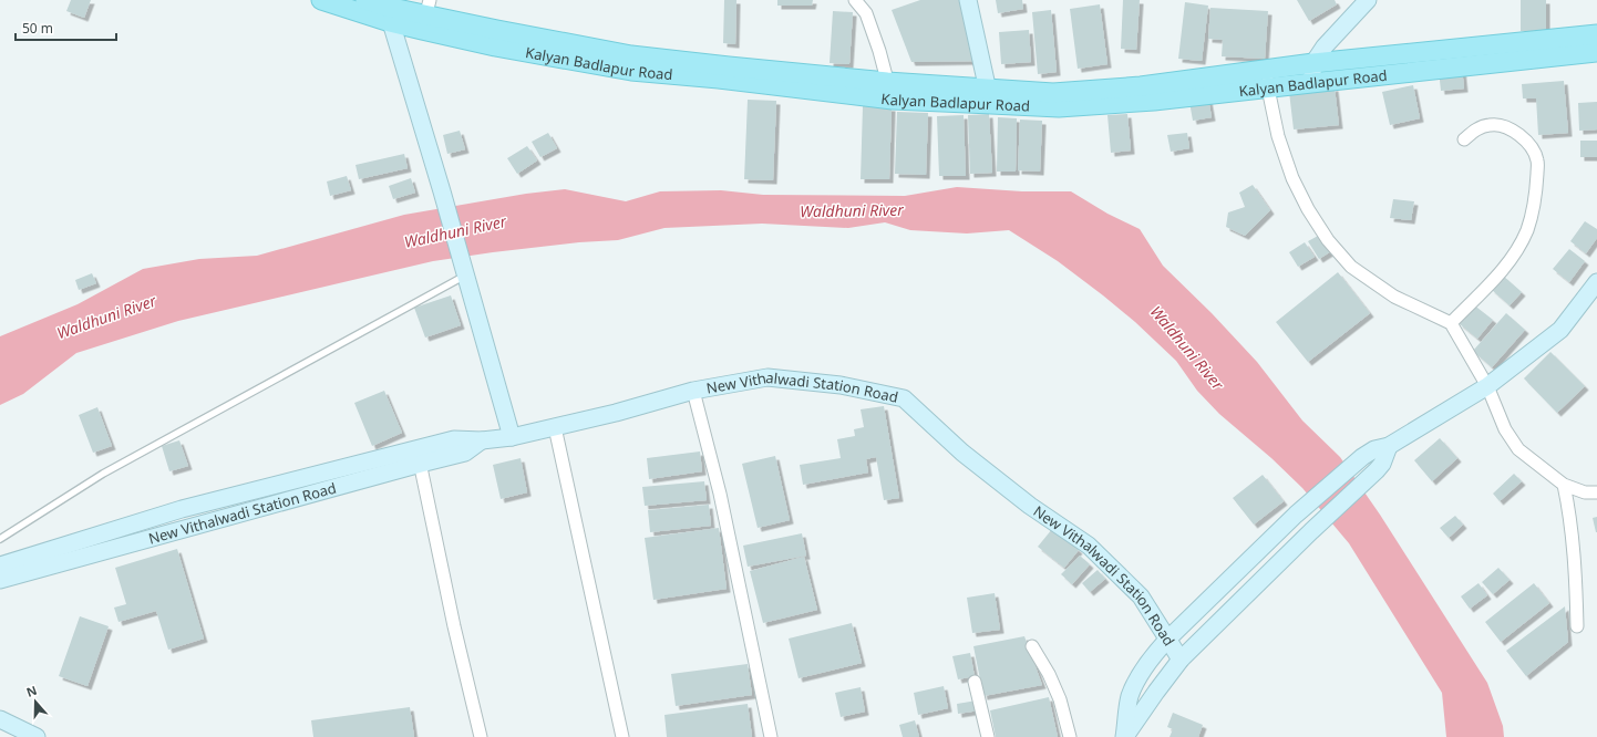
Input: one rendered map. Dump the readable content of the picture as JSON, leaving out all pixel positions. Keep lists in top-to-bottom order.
{
  "streets": {
    "main road": ["Kalyan Badlapur Road"],
    "street": ["New Vithalwadi Station Road"]
  },
  "water": ["Waldhuni River"],
  "scale_bar": "50 m",
  "north": "top"
}
